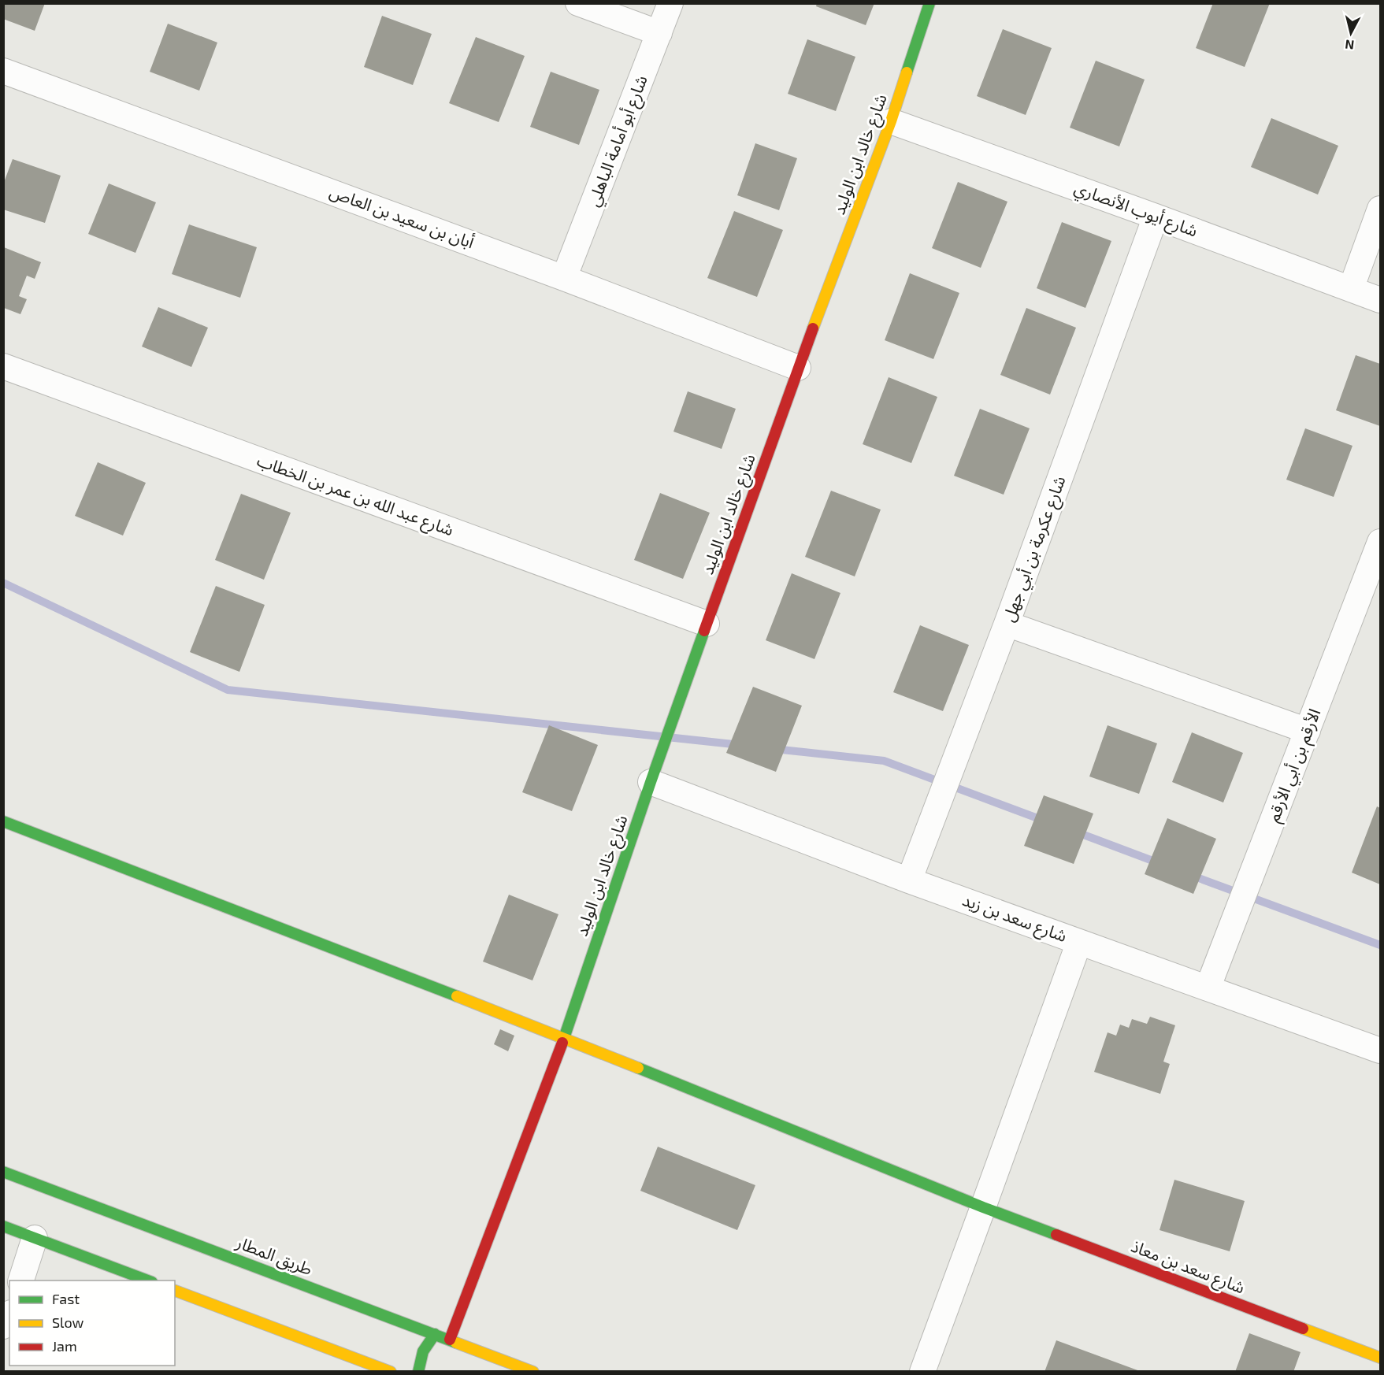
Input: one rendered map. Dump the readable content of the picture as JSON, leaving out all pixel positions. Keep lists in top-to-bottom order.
{
  "streets": {
    "main road": ["شارع خالد ابن الوليد", "طريق المطار", "شارع سعد بن معاذ"],
    "street": [
      "شارع أبو أمامة الباهلي",
      "شارع أيوب الأنصاري",
      "أبان بن سعيد بن العاص",
      "شارع عبد الله بن عمر بن الخطاب",
      "شارع عكرمة بن أبي جهل",
      "الأرقم بن أبي الأرقم",
      "شارع سعد بن زيد"
    ]
  },
  "crossings": [
    ["شارع أبو أمامة الباهلي", "أبان بن سعيد بن العاص"],
    ["شارع خالد ابن الوليد", "شارع أيوب الأنصاري"],
    ["شارع خالد ابن الوليد", "أبان بن سعيد بن العاص"],
    ["شارع خالد ابن الوليد", "شارع عبد الله بن عمر بن الخطاب"],
    ["شارع خالد ابن الوليد", "شارع سعد بن زيد"],
    ["شارع خالد ابن الوليد", "طريق المطار"],
    ["شارع خالد ابن الوليد", "شارع سعد بن معاذ"],
    ["شارع أيوب الأنصاري", "شارع عكرمة بن أبي جهل"],
    ["شارع عكرمة بن أبي جهل", "شارع سعد بن زيد"],
    ["الأرقم بن أبي الأرقم", "شارع سعد بن زيد"]
  ],
  "legend": ["Fast", "Slow", "Jam"],
  "north": "bottom"
}
